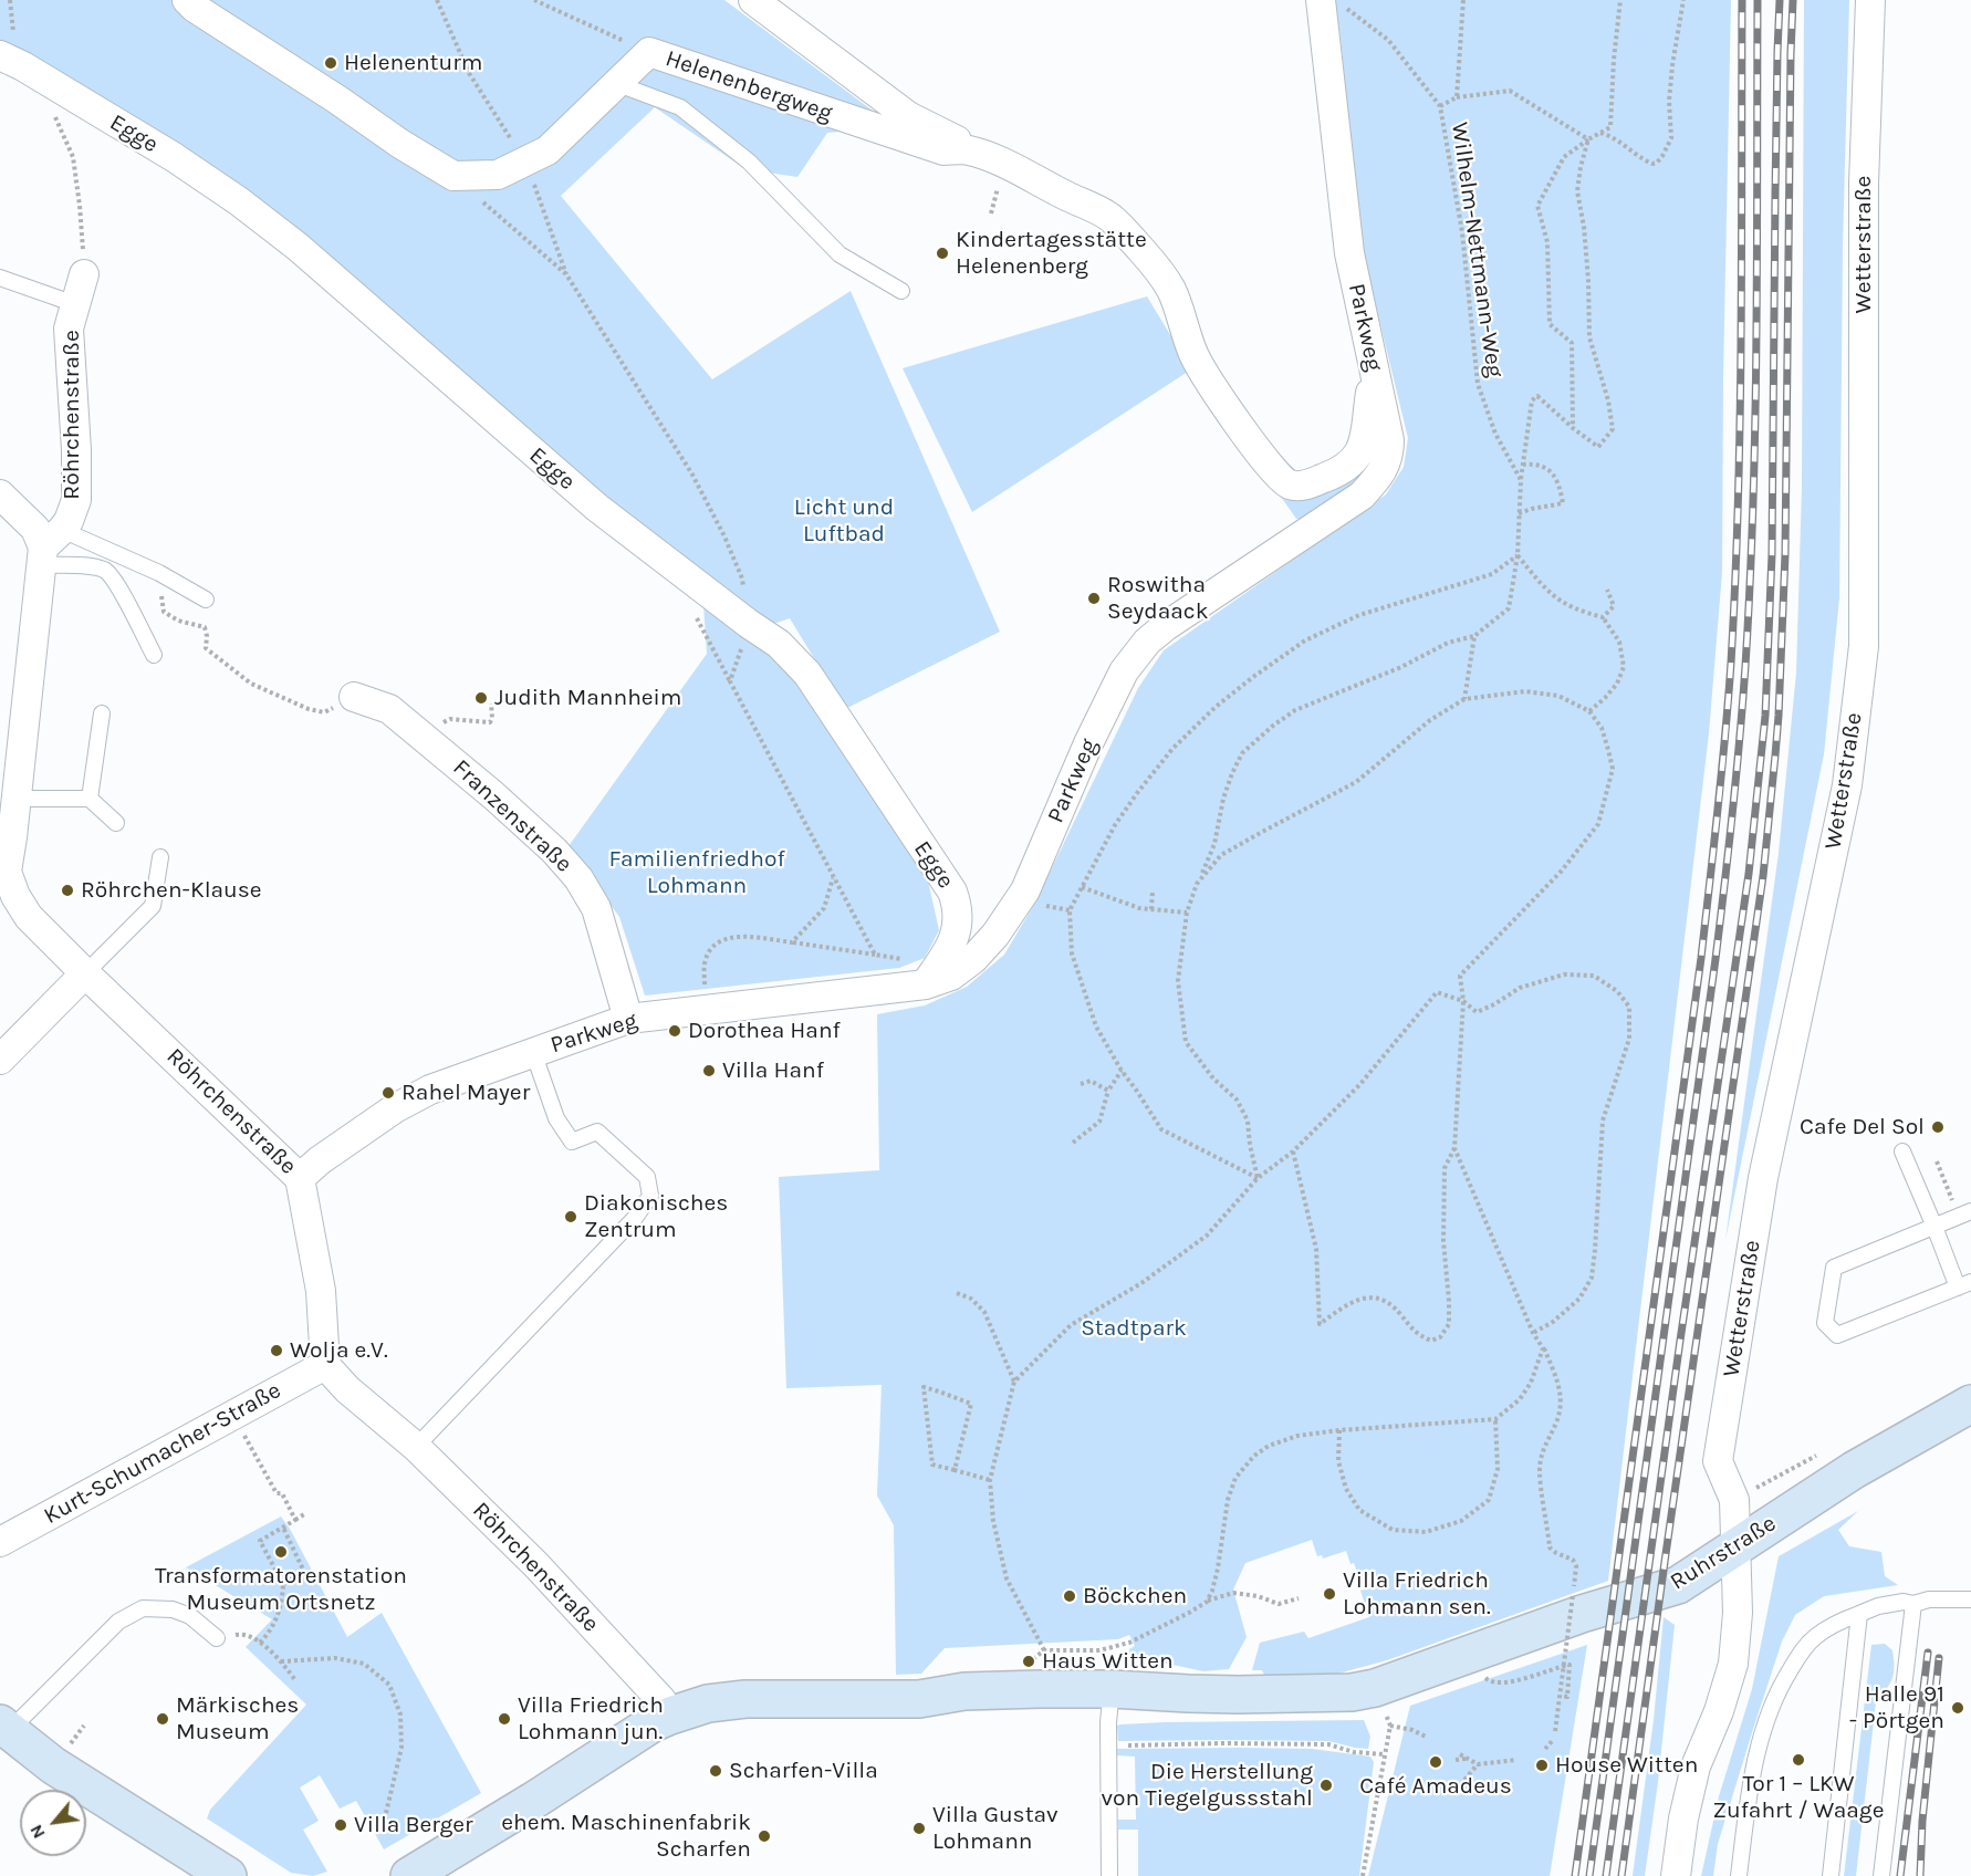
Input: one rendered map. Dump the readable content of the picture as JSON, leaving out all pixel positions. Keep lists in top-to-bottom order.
{
  "streets": {
    "main road": ["Ruhrstraße"],
    "street": [
      "Helenenbergweg",
      "Egge",
      "Wetterstraße",
      "Parkweg",
      "Röhrchenstraße",
      "Franzenstraße",
      "Kurt-Schumacher-Straße"
    ],
    "path": ["Wilhelm-Nettmann-Weg"]
  },
  "crossings": [
    ["Helenenbergweg", "Parkweg"],
    ["Egge", "Parkweg"],
    ["Wetterstraße", "Ruhrstraße"],
    ["Parkweg", "Röhrchenstraße"],
    ["Parkweg", "Franzenstraße"],
    ["Röhrchenstraße", "Kurt-Schumacher-Straße"]
  ],
  "parks": ["Licht und Luftbad", "Familienfriedhof Lohmann", "Stadtpark"],
  "places": [
    "Helenenturm",
    "Kindertagesstätte Helenenberg",
    "Roswitha Seydaack",
    "Judith Mannheim",
    "Röhrchen-Klause",
    "Dorothea Hanf",
    "Villa Hanf",
    "Rahel Mayer",
    "Cafe Del Sol",
    "Diakonisches Zentrum",
    "Wolja e.V.",
    "Transformatorenstation Museum Ortsnetz",
    "Villa Friedrich Lohmann sen.",
    "Böckchen",
    "Haus Witten",
    "Halle 91 - Pörtgen",
    "Märkisches Museum",
    "Villa Friedrich Lohmann jun.",
    "Tor 1 – LKW Zufahrt / Waage",
    "Café Amadeus",
    "House Witten",
    "Scharfen-Villa",
    "Die Herstellung von Tiegelgussstahl",
    "Villa Berger",
    "Villa Gustav Lohmann",
    "ehem. Maschinenfabrik Scharfen"
  ],
  "north": "bottom left"
}
